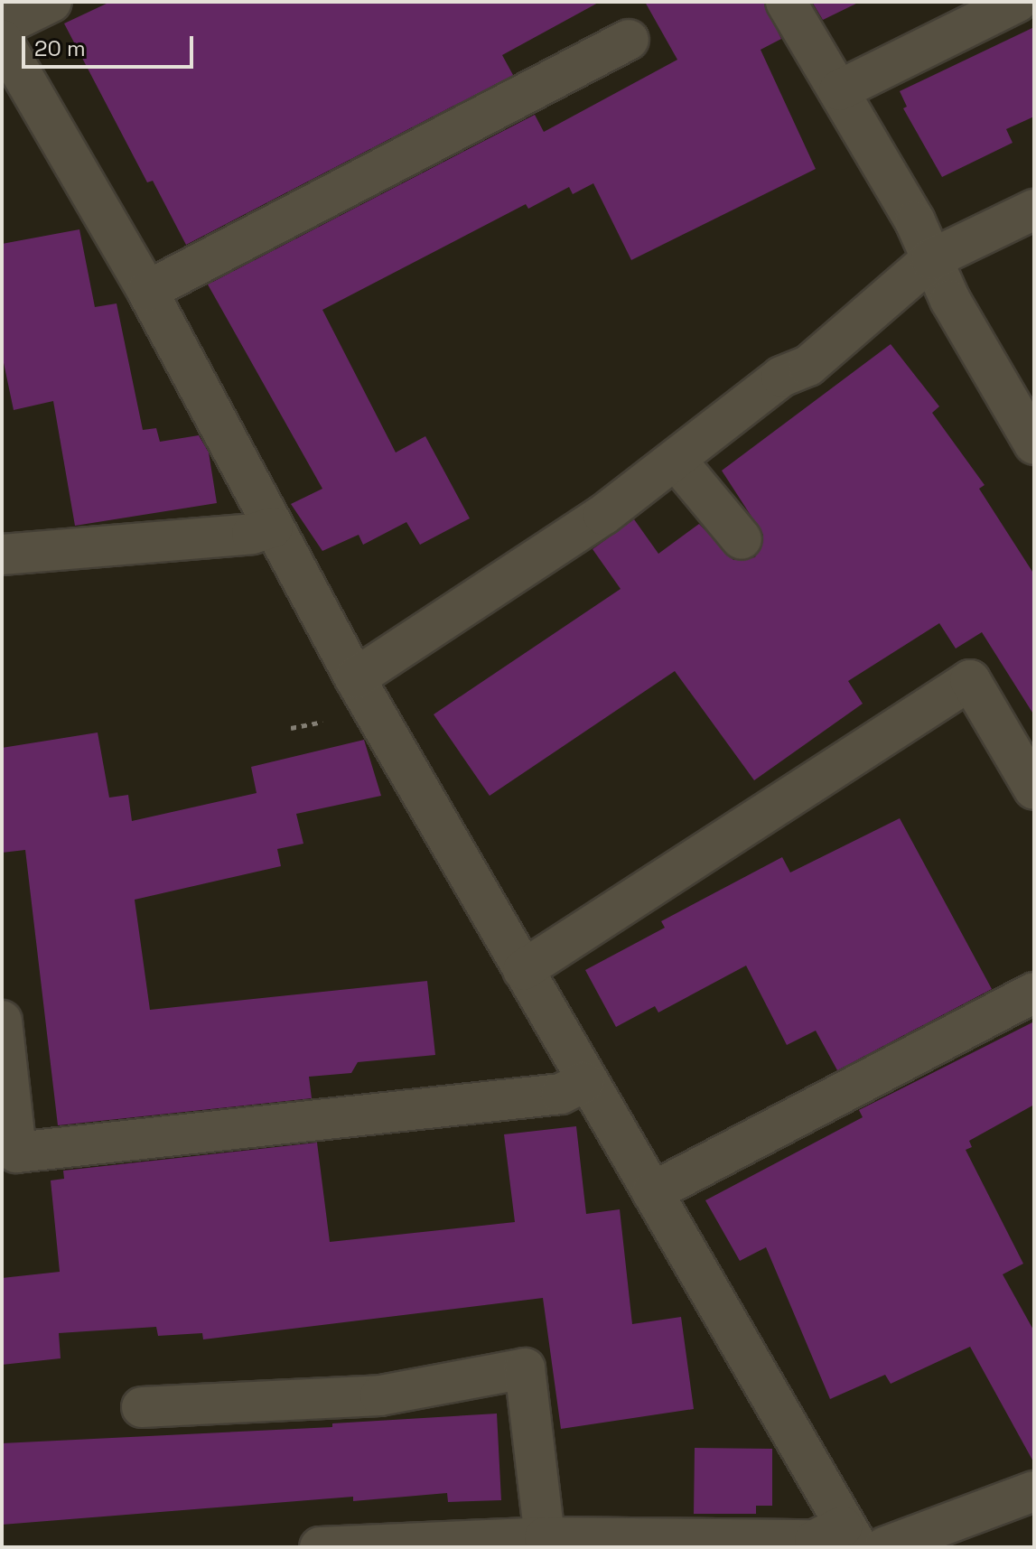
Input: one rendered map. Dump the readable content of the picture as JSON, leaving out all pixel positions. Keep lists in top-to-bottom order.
{
  "scale_bar": "20 m"
}
